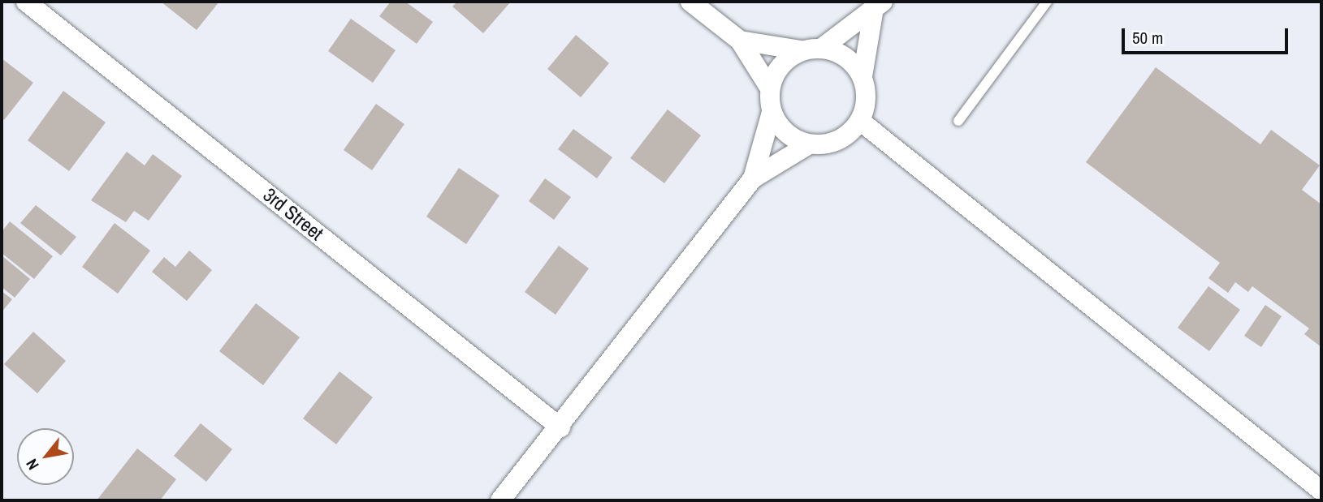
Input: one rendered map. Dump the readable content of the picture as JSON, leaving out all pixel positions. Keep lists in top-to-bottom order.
{
  "streets": {
    "street": ["3rd Street"]
  },
  "scale_bar": "50 m",
  "north": "bottom left"
}
